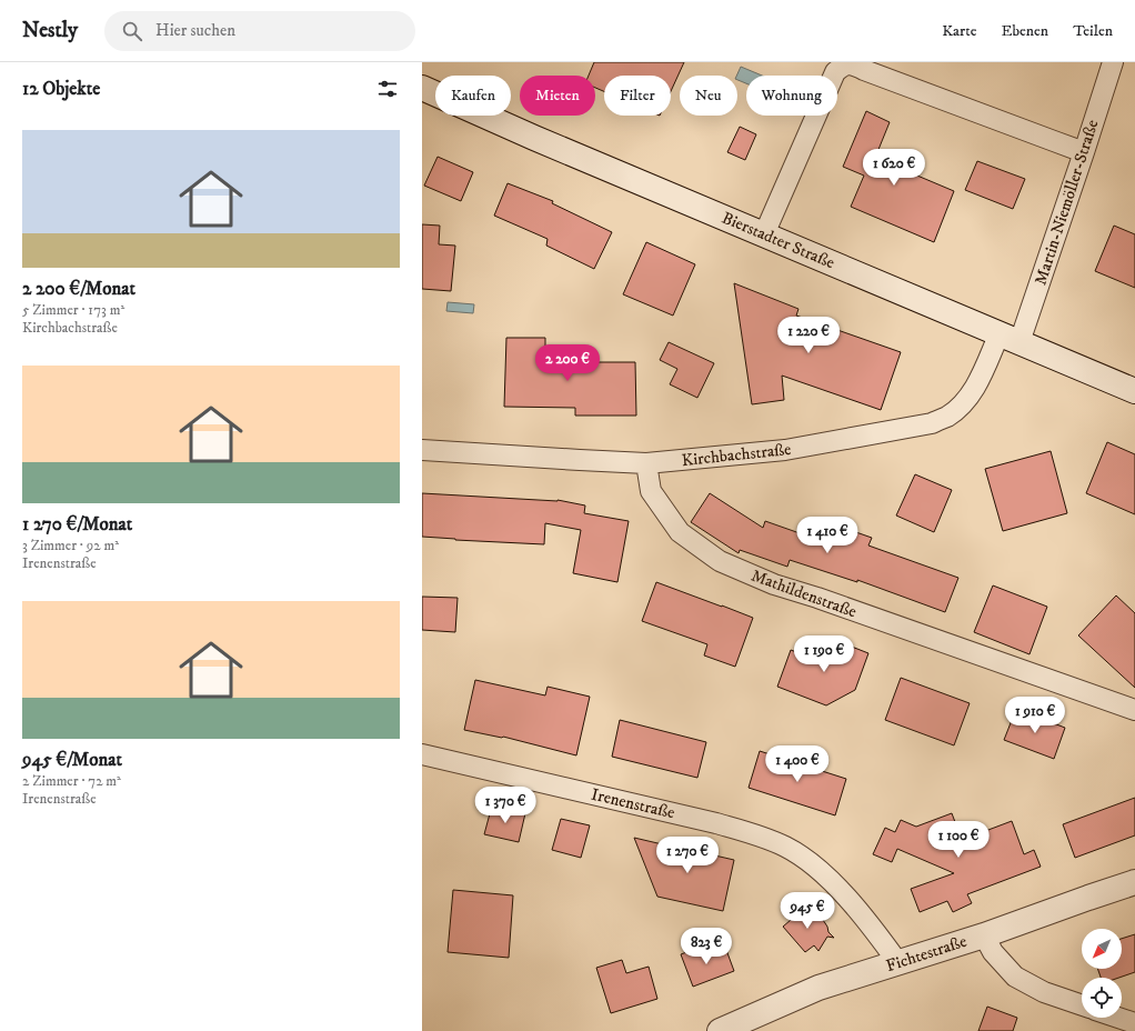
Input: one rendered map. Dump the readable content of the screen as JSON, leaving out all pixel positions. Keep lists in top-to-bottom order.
{
  "streets": {
    "main road": ["Bierstadter Straße", "Fichtestraße"],
    "street": [
      "Martin-Niemöller-Straße",
      "Kirchbachstraße",
      "Mathildenstraße",
      "Irenenstraße"
    ]
  },
  "crossings": [
    ["Martin-Niemöller-Straße", "Bierstadter Straße"],
    ["Martin-Niemöller-Straße", "Kirchbachstraße"],
    ["Bierstadter Straße", "Kirchbachstraße"],
    ["Kirchbachstraße", "Mathildenstraße"],
    ["Irenenstraße", "Fichtestraße"]
  ],
  "north": "bottom left",
  "page": {
    "header": "Nestly",
    "search": "Hier suchen",
    "nav": ["Karte", "Ebenen", "Teilen"],
    "heading": "12 Objekte",
    "chip": [
      "Kaufen",
      "Mieten",
      "Filter",
      "Neu",
      "Wohnung"
    ],
    "list": [
      {
        "name": "2 200 €/Monat",
        "note": "5 Zimmer · 173 m² · Kirchbachstraße"
      },
      {
        "name": "1 270 €/Monat",
        "note": "3 Zimmer · 92 m² · Irenenstraße"
      },
      {
        "name": "945 €/Monat",
        "note": "2 Zimmer · 72 m² · Irenenstraße"
      }
    ],
    "price": [
      "1 620 €",
      "1 220 €",
      "2 200 €",
      "1 410 €",
      "1 190 €",
      "1 910 €",
      "1 400 €",
      "1 370 €",
      "1 100 €",
      "1 270 €",
      "945 €",
      "823 €"
    ]
  }
}
